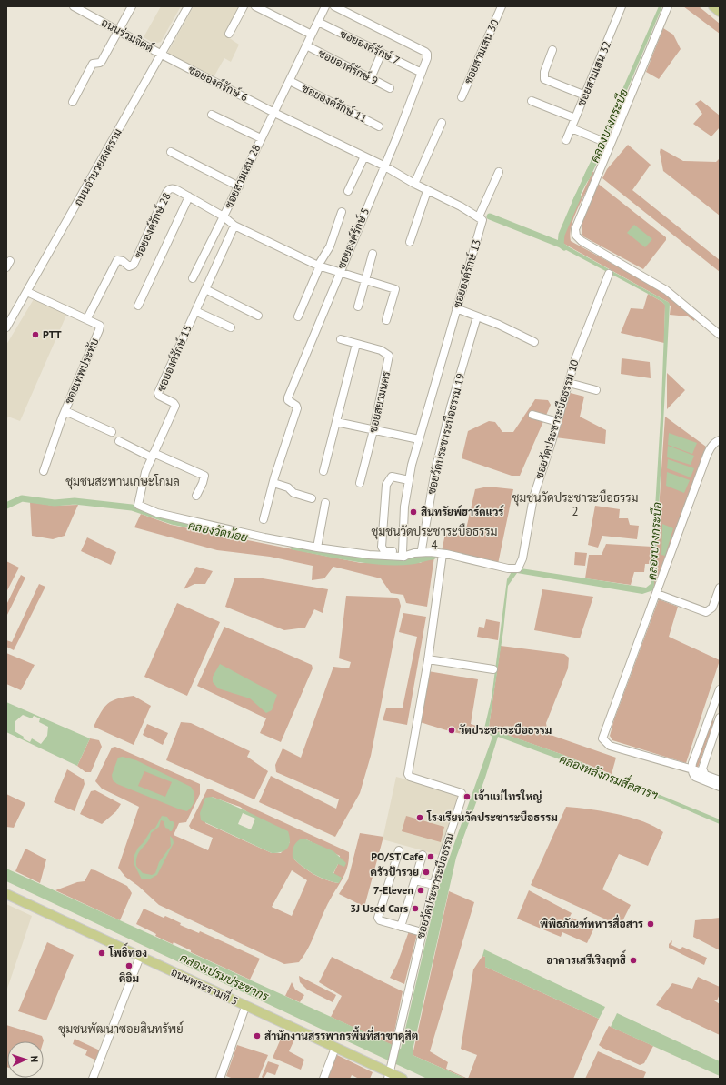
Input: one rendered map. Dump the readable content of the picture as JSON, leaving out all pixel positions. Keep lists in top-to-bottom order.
{
  "streets": {
    "main road": ["ถนนพระรามที่ 5"],
    "street": [
      "ถนนร่วมจิตต์",
      "ซอยองค์รักษ์ 7",
      "ซอยสามเสน 30",
      "ซอยองค์รักษ์ 9",
      "ซอยสามเสน 32",
      "ซอยองค์รักษ์ 6",
      "ซอยองค์รักษ์ 11",
      "ถนนอำนวยสงคราม",
      "ซอยสามเสน 28",
      "ซอยองค์รักษ์ 28",
      "ซอยองค์รักษ์ 5",
      "ซอยองค์รักษ์ 13",
      "ซอยองค์รักษ์ 15",
      "ซอยเทพประทับ",
      "ซอยสยามนคร",
      "ซอยวัดประชาระบือธรรม 10",
      "ซอยวัดประชาระบือธรรม 19",
      "ซอยวัดประชาระบือธรรม"
    ]
  },
  "crossings": [
    ["ถนนร่วมจิตต์", "ซอยองค์รักษ์ 6"],
    ["ถนนร่วมจิตต์", "ถนนอำนวยสงคราม"],
    ["ซอยองค์รักษ์ 7", "ซอยสามเสน 28"],
    ["ซอยองค์รักษ์ 7", "ซอยองค์รักษ์ 5"],
    ["ซอยองค์รักษ์ 9", "ซอยสามเสน 28"],
    ["ซอยองค์รักษ์ 6", "ถนนอำนวยสงคราม"],
    ["ซอยองค์รักษ์ 6", "ซอยสามเสน 28"],
    ["ซอยองค์รักษ์ 11", "ซอยสามเสน 28"],
    ["ถนนอำนวยสงคราม", "ซอยเทพประทับ"],
    ["ซอยสามเสน 28", "ซอยองค์รักษ์ 28"],
    ["ซอยสามเสน 28", "ซอยองค์รักษ์ 5"],
    ["ซอยสามเสน 28", "ซอยองค์รักษ์ 15"],
    ["ซอยองค์รักษ์ 28", "ซอยเทพประทับ"],
    ["ซอยวัดประชาระบือธรรม 10", "ซอยวัดประชาระบือธรรม"],
    ["ซอยวัดประชาระบือธรรม", "ถนนพระรามที่ 5"]
  ],
  "districts": [
    "ชุมชนสะพานเกษะโกมล",
    "ชุมชนวัดประชาระบือธรรม 2",
    "ชุมชนวัดประชาระบือธรรม 4",
    "ชุมชนพัฒนาซอยสินทรัพย์"
  ],
  "water": [
    "คลองบางกระบือ",
    "คลองวัดน้อย",
    "คลองหลังกรมสื่อสารฯ",
    "คลองเปรมประชากร"
  ],
  "places": [
    "PTT",
    "สินทรัยพ์ฮาร์ดแวร์",
    "วัดประชาระบือธรรม",
    "เจ้าแม่ไทรใหญ่",
    "โรงเรียนวัดประชาระบือธรรม",
    "PO/ST Cafe",
    "ครัวป้ารวย",
    "7-Eleven",
    "3J Used Cars",
    "พิพิธภัณฑ์ทหารสื่อสาร",
    "โพธิ์ทอง",
    "อาคารเสรีเริงฤทธิ์",
    "ดิอิม",
    "สำนักงานสรรพากรพื้นที่สาขาดุสิต"
  ],
  "north": "right"
}
